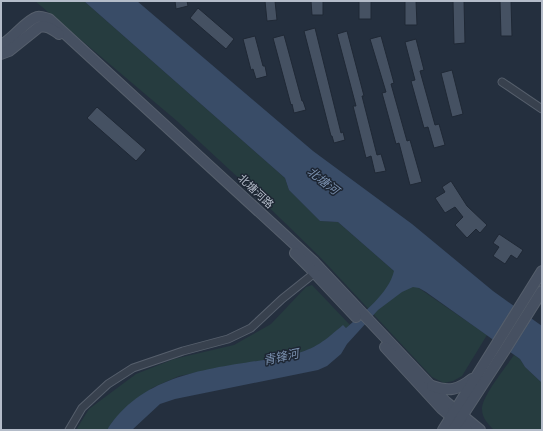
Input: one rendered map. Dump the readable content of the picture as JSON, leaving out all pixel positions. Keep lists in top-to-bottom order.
{
  "streets": {
    "main road": ["北塘河路"]
  },
  "water": ["北塘河", "青锋河"]
}
